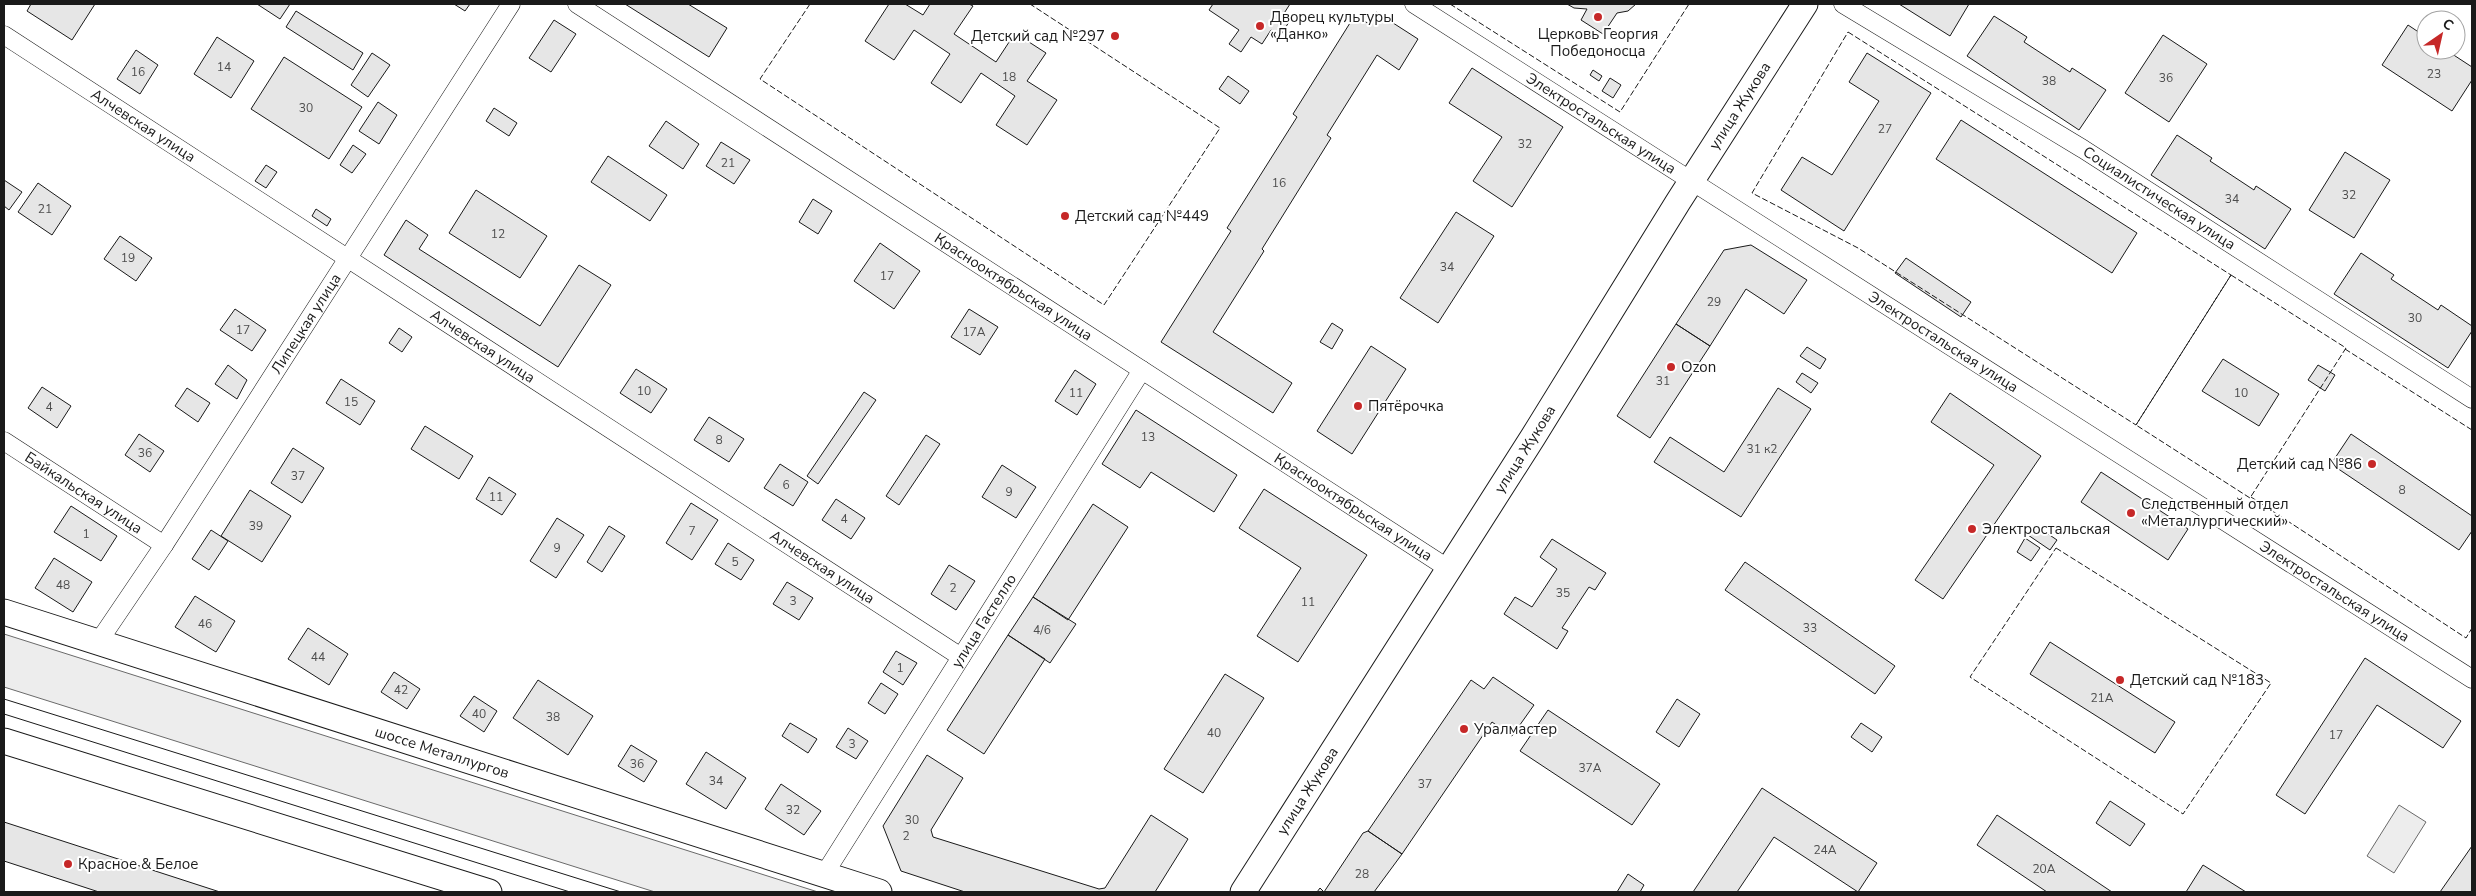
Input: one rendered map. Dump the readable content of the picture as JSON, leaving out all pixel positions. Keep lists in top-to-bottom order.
{
  "streets": {
    "main road": ["улица Жукова", "шоссе Металлургов"],
    "street": [
      "Электростальская улица",
      "Алчевская улица",
      "Социалистическая улица",
      "Краснооктябрьская улица",
      "Липецкая улица",
      "Байкальская улица",
      "улица Гастелло"
    ]
  },
  "crossings": [
    ["улица Жукова", "Электростальская улица"],
    ["улица Жукова", "Краснооктябрьская улица"],
    ["Алчевская улица", "Липецкая улица"],
    ["Алчевская улица", "улица Гастелло"],
    ["Краснооктябрьская улица", "улица Гастелло"],
    ["Липецкая улица", "Байкальская улица"],
    ["Липецкая улица", "шоссе Металлургов"],
    ["улица Гастелло", "шоссе Металлургов"]
  ],
  "places": [
    "Церковь Георгия Победоносца",
    "Дворец культуры «Данко»",
    "Детский сад №297",
    "Детский сад №449",
    "Ozon",
    "Пятёрочка",
    "Детский сад №86",
    "Следственный отдел «Металлургический»",
    "Электростальская",
    "Детский сад №183",
    "Уралмастер",
    "Красное & Белое"
  ],
  "house_numbers": [
    "14",
    "16",
    "23",
    "18",
    "36",
    "38",
    "30",
    "27",
    "32",
    "21",
    "16",
    "32",
    "34",
    "21",
    "12",
    "19",
    "34",
    "17",
    "29",
    "30",
    "17",
    "17А",
    "31",
    "10",
    "11",
    "10",
    "15",
    "4",
    "13",
    "8",
    "31 к2",
    "36",
    "37",
    "6",
    "8",
    "9",
    "11",
    "4",
    "39",
    "7",
    "1",
    "9",
    "5",
    "48",
    "2",
    "35",
    "3",
    "11",
    "46",
    "33",
    "4/6",
    "44",
    "1",
    "42",
    "21А",
    "40",
    "38",
    "40",
    "17",
    "3",
    "36",
    "37А",
    "34",
    "37",
    "32",
    "30",
    "2",
    "24А",
    "20А",
    "28"
  ],
  "north": "top right"
}
